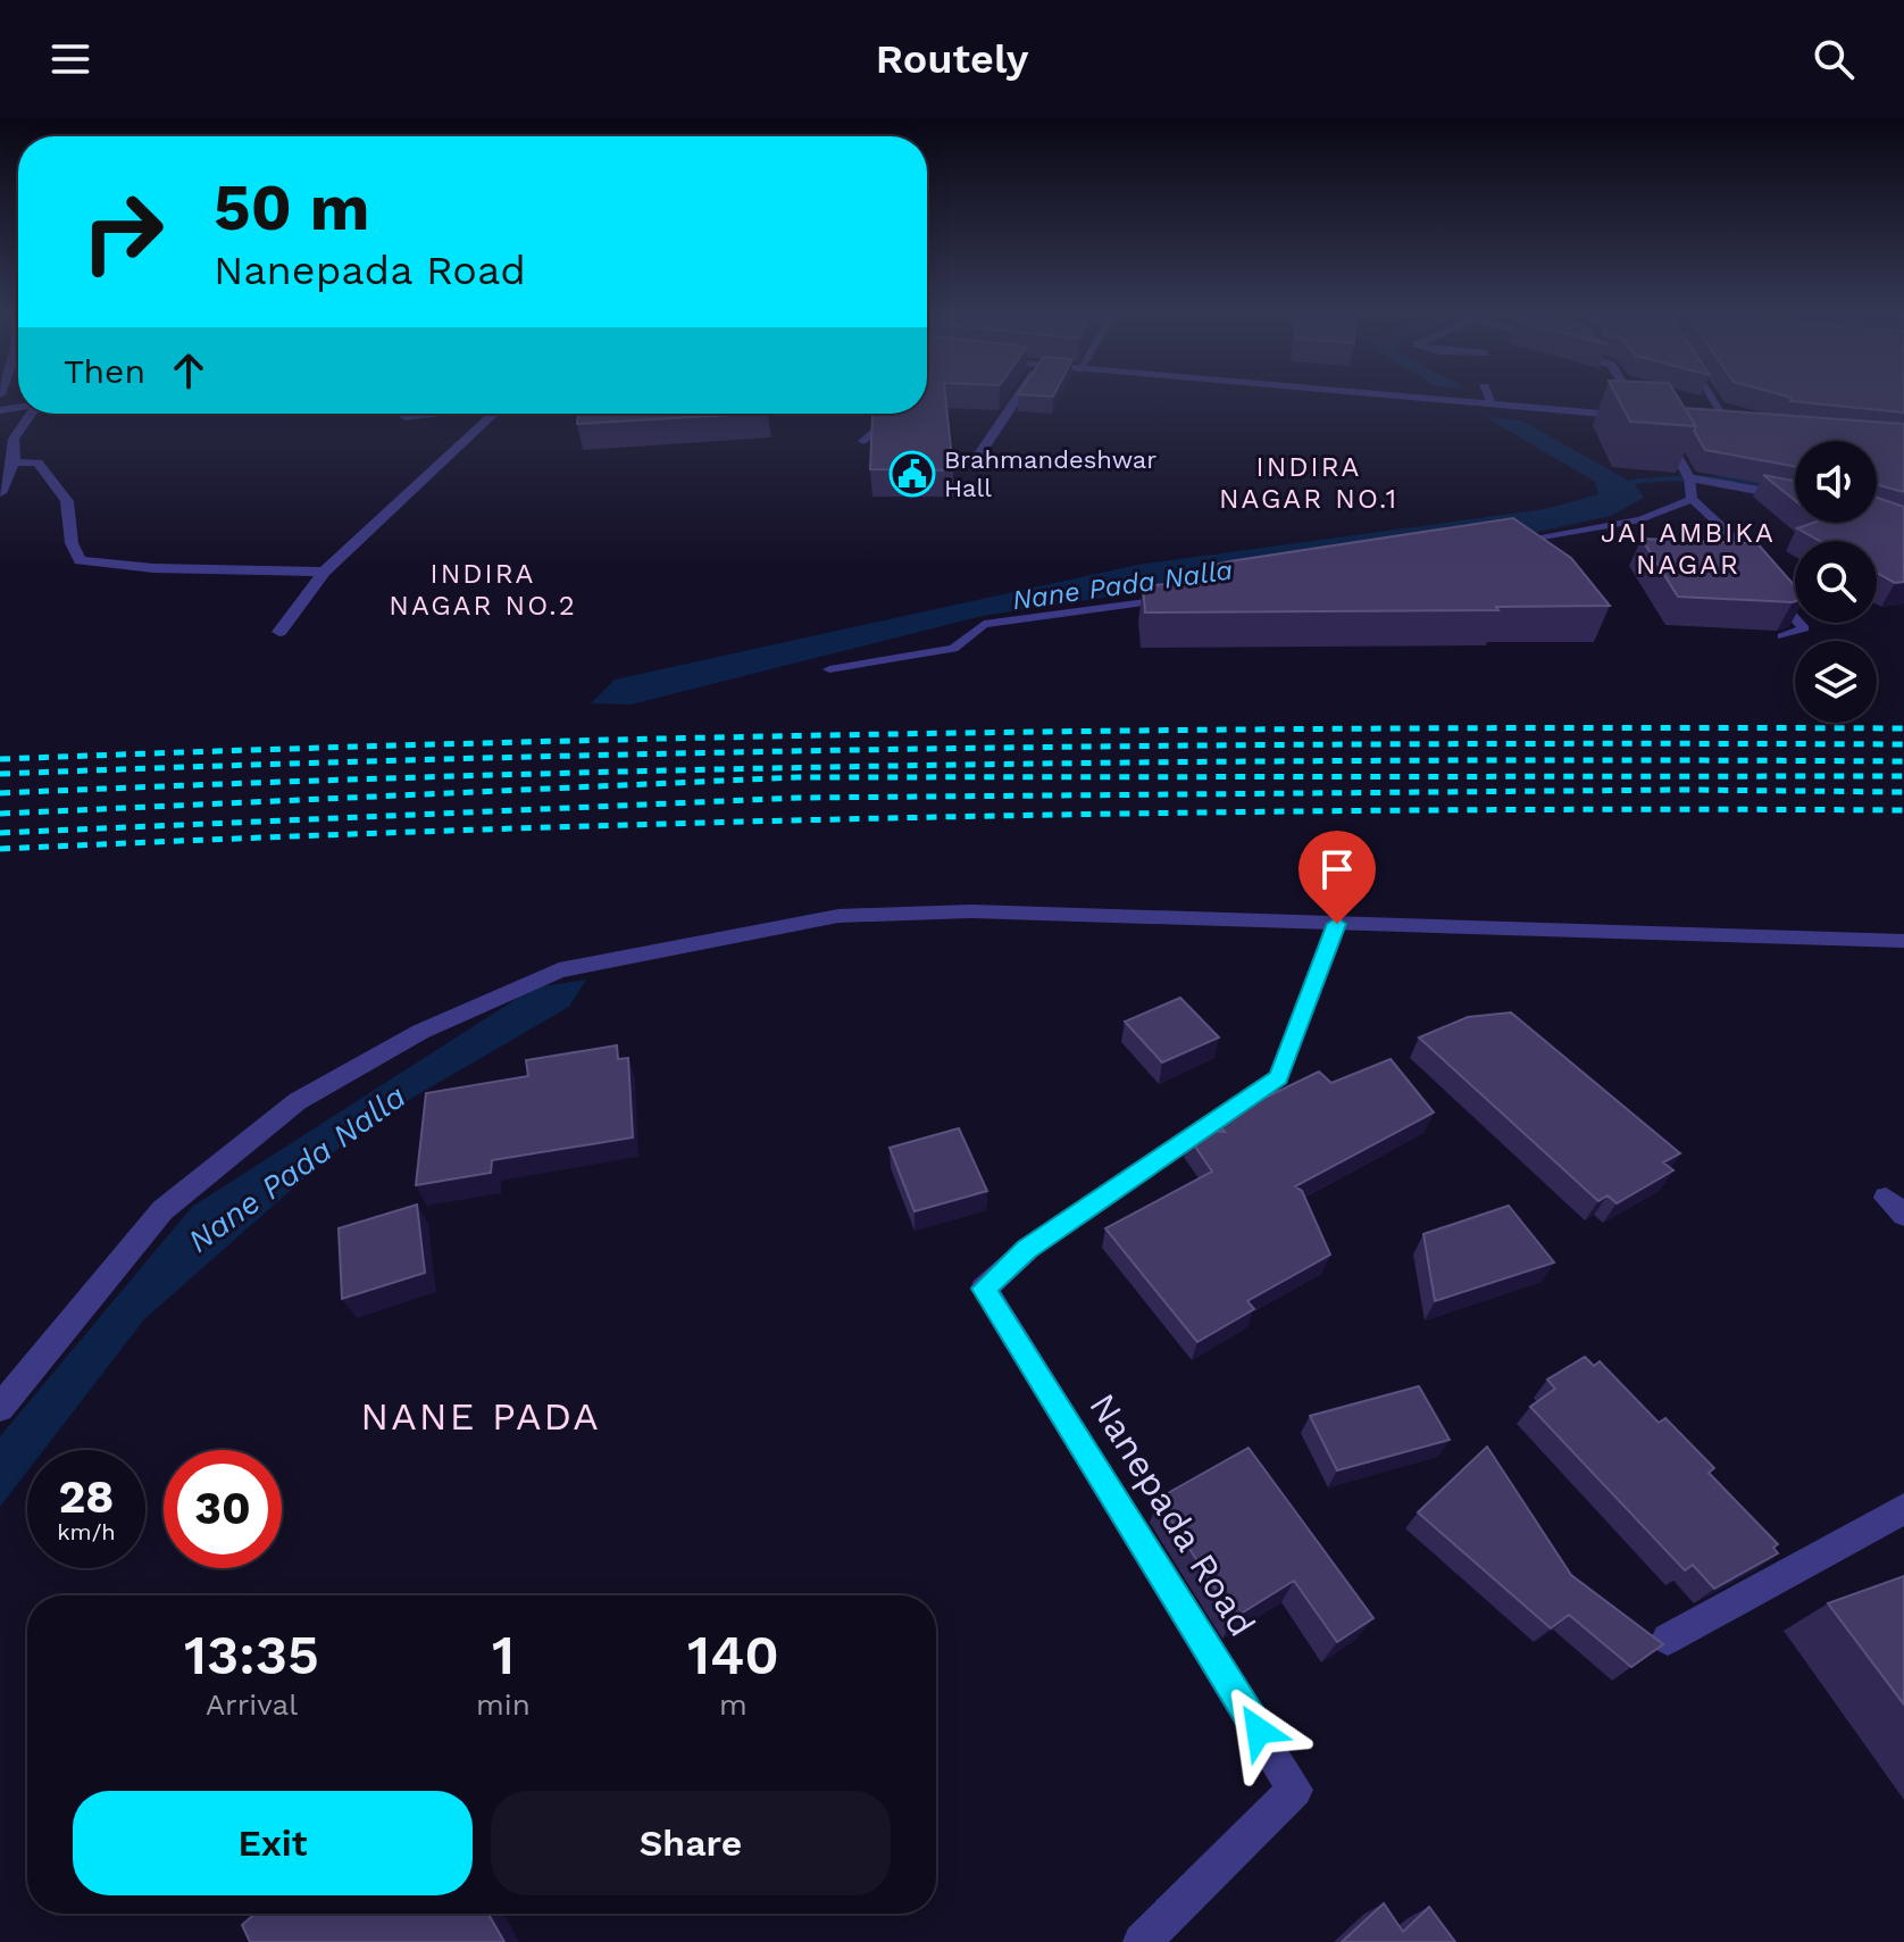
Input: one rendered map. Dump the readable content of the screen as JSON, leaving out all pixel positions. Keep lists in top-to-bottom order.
{
  "streets": {
    "street": ["Nanepada Road"]
  },
  "districts": [
    "INDIRA NAGAR NO.1",
    "JAI AMBIKA NAGAR",
    "INDIRA NAGAR NO.2",
    "NANE PADA"
  ],
  "water": ["Nane Pada Nalla"],
  "places": {
    "public building": ["Brahmandeshwar Hall"]
  },
  "page": {
    "header": "Routely",
    "turn": ["50 m", "Nanepada Road"],
    "then": "Then",
    "speed": "28 km/h",
    "limit": "30",
    "eta": [
      "13:35",
      "Arrival",
      "1",
      "min",
      "140",
      "m"
    ],
    "buttons": ["Exit", "Share"]
  }
}
